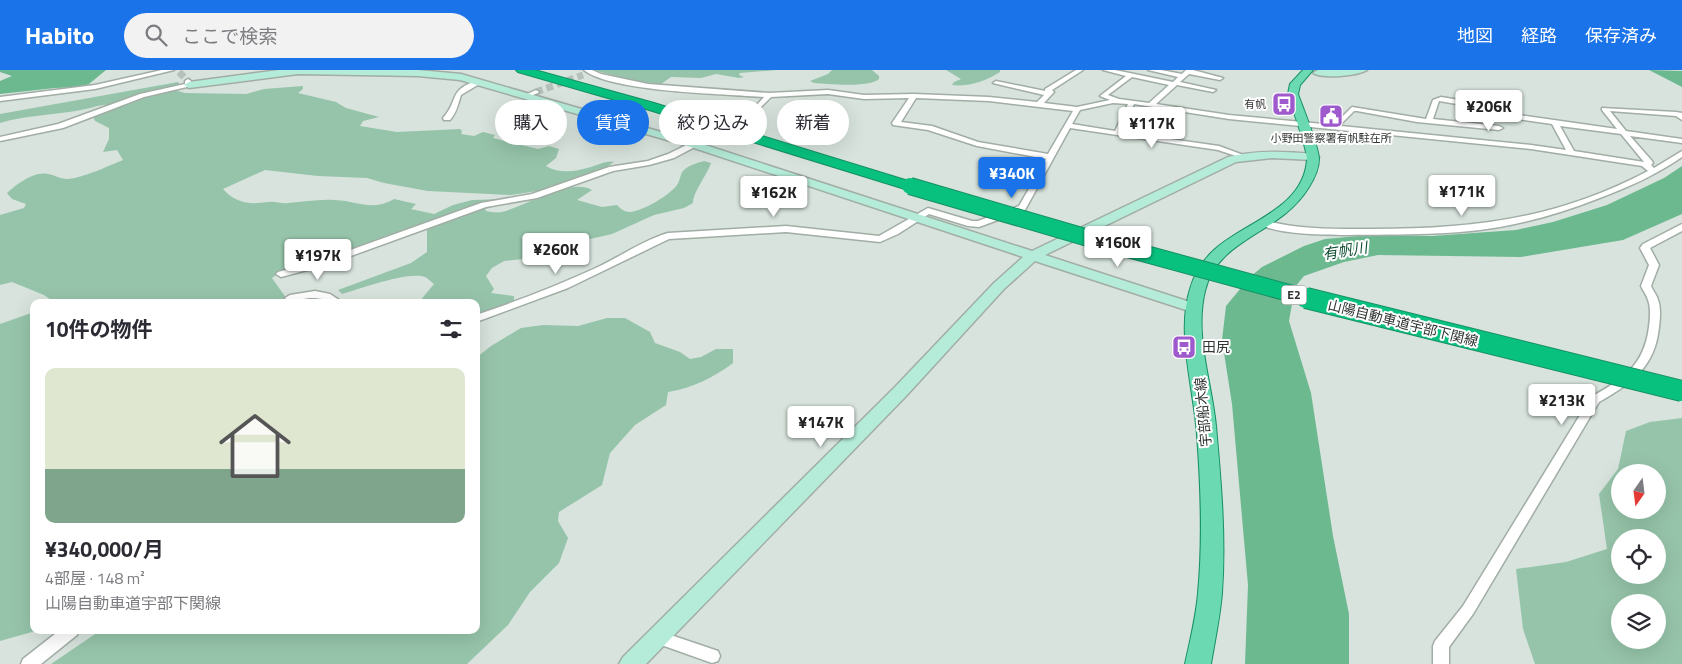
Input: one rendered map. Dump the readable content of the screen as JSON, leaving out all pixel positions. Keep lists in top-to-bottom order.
{
  "streets": {
    "highway": ["E2", "山陽自動車道宇部下関線"],
    "main road": ["宇部船木線"]
  },
  "water": ["有帆川"],
  "places": {
    "bus stop": ["有帆", "田尻"],
    "public building": ["小野田警察署有帆駐在所"]
  },
  "north": "bottom",
  "page": {
    "header": "Habito",
    "search": "ここで検索",
    "nav": ["地図", "経路", "保存済み"],
    "price": [
      "¥206K",
      "¥117K",
      "¥340K",
      "¥171K",
      "¥162K",
      "¥160K",
      "¥260K",
      "¥197K",
      "¥213K",
      "¥147K"
    ],
    "chip": [
      "購入",
      "賃貸",
      "絞り込み",
      "新着"
    ],
    "heading": "10件の物件",
    "list": [
      {
        "name": "¥340,000/月",
        "note": "4部屋 · 148 m² · 山陽自動車道宇部下関線"
      }
    ]
  }
}
